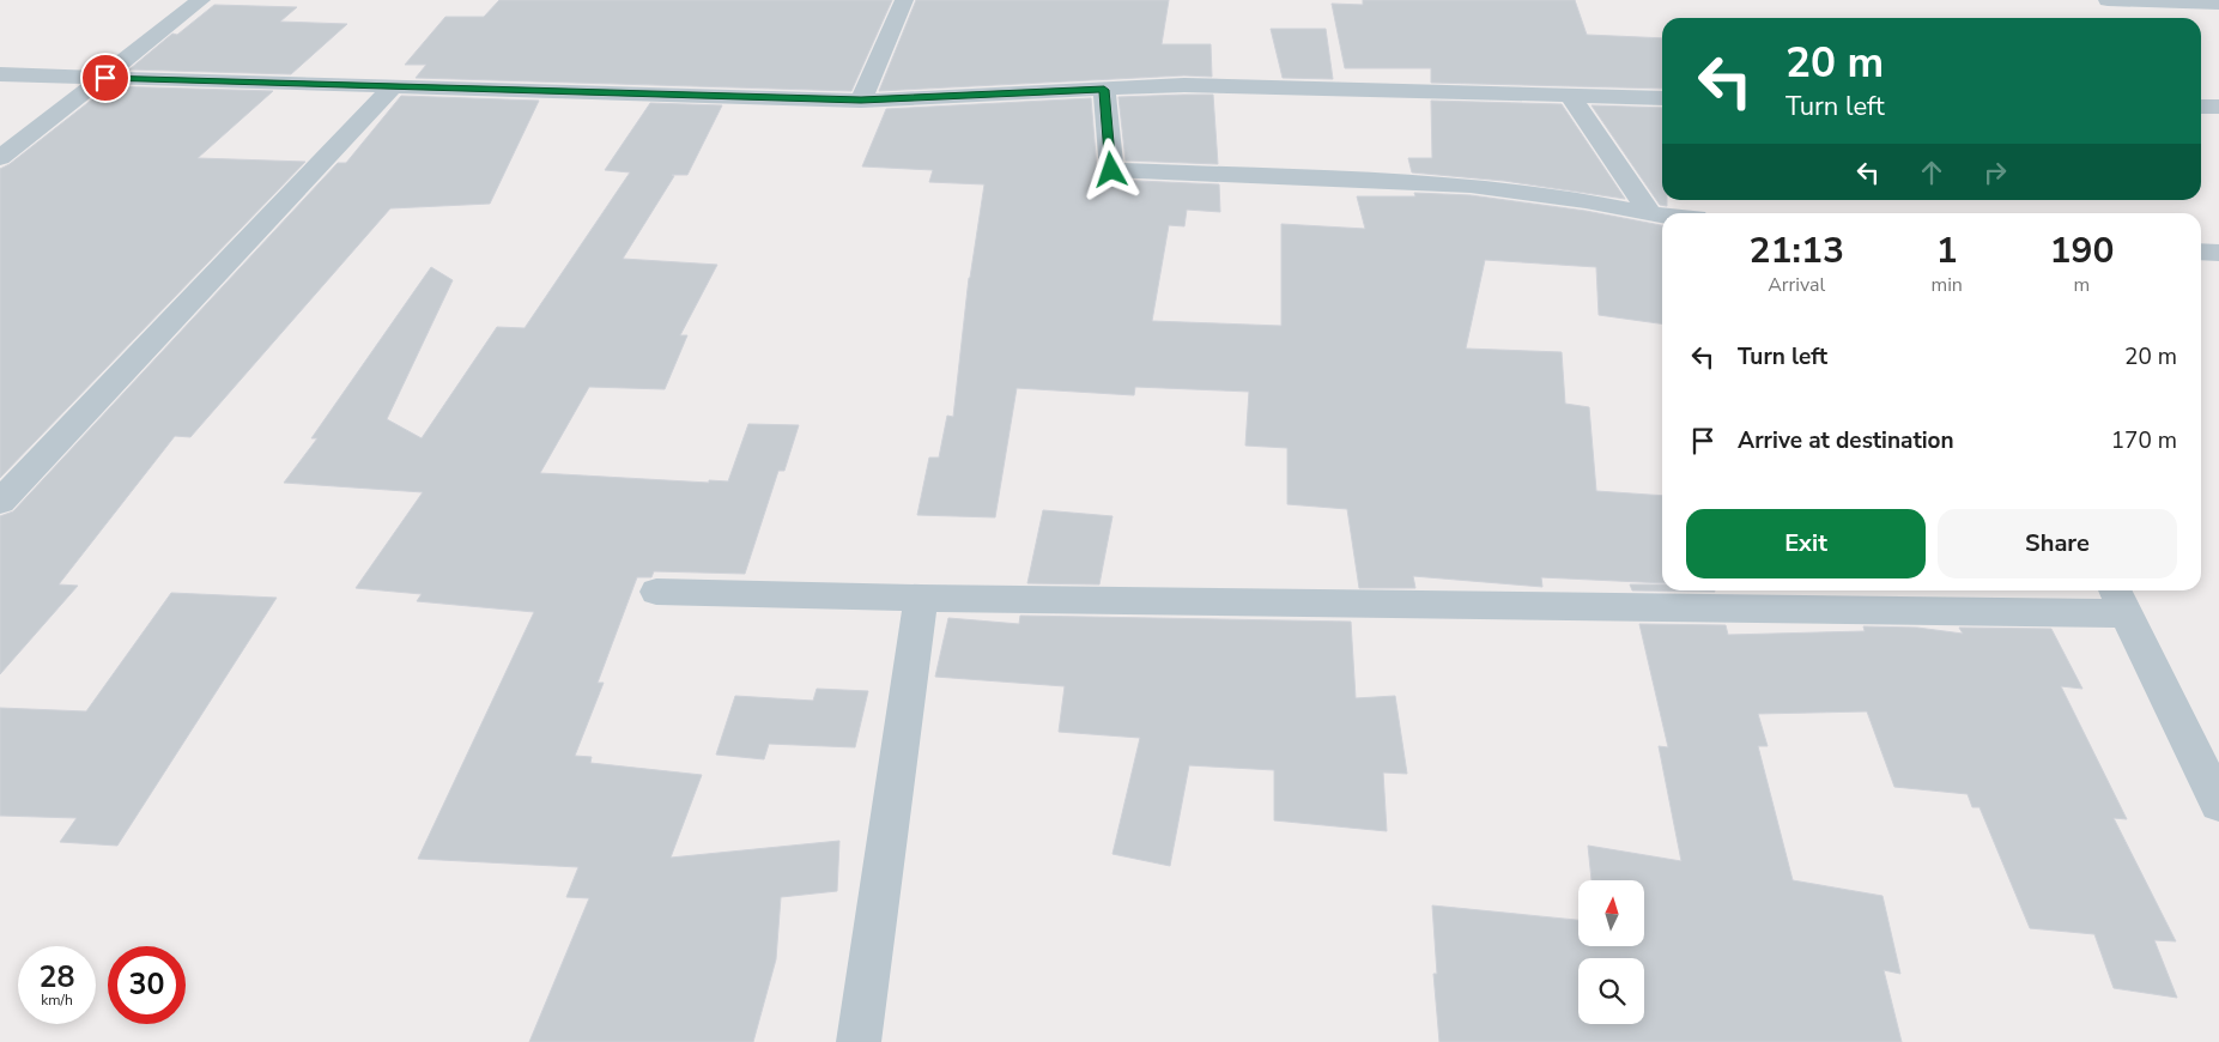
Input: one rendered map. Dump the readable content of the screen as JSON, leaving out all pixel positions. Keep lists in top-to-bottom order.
{
  "north": "top",
  "page": {
    "turn": ["20 m", "Turn left"],
    "eta": [
      "21:13",
      "Arrival",
      "1",
      "min",
      "190",
      "m"
    ],
    "list": [
      {
        "name": "Turn left",
        "value": "20 m"
      },
      {
        "name": "Arrive at destination",
        "value": "170 m"
      }
    ],
    "buttons": ["Exit", "Share"],
    "speed": "28 km/h",
    "limit": "30"
  }
}
